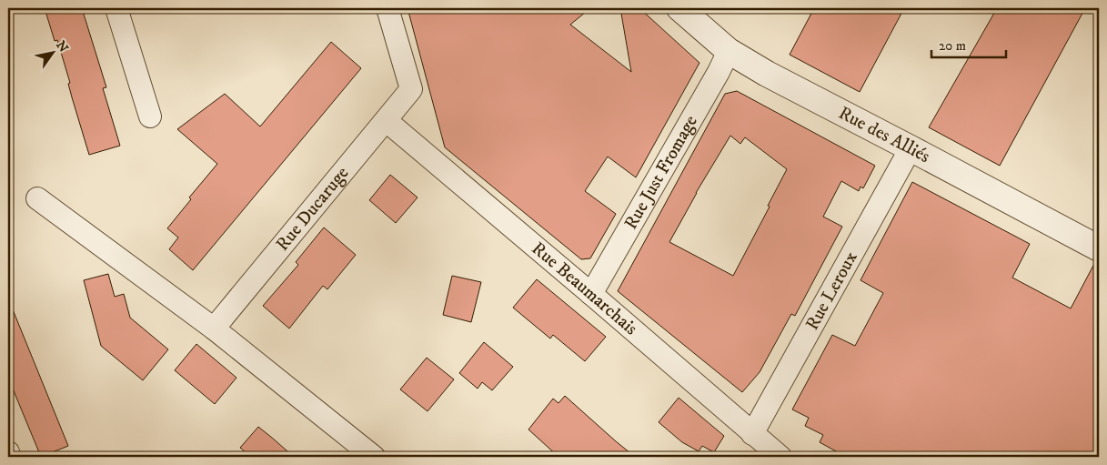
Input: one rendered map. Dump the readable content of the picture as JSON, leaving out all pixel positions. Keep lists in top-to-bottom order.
{
  "streets": {
    "street": [
      "Rue des Alliés",
      "Rue Just Fromage",
      "Rue Ducaruge",
      "Rue Beaumarchais",
      "Rue Leroux"
    ]
  },
  "crossings": [
    ["Rue des Alliés", "Rue Just Fromage"],
    ["Rue des Alliés", "Rue Leroux"],
    ["Rue Just Fromage", "Rue Beaumarchais"],
    ["Rue Ducaruge", "Rue Beaumarchais"],
    ["Rue Beaumarchais", "Rue Leroux"]
  ],
  "scale_bar": "20 m",
  "north": "top right"
}
